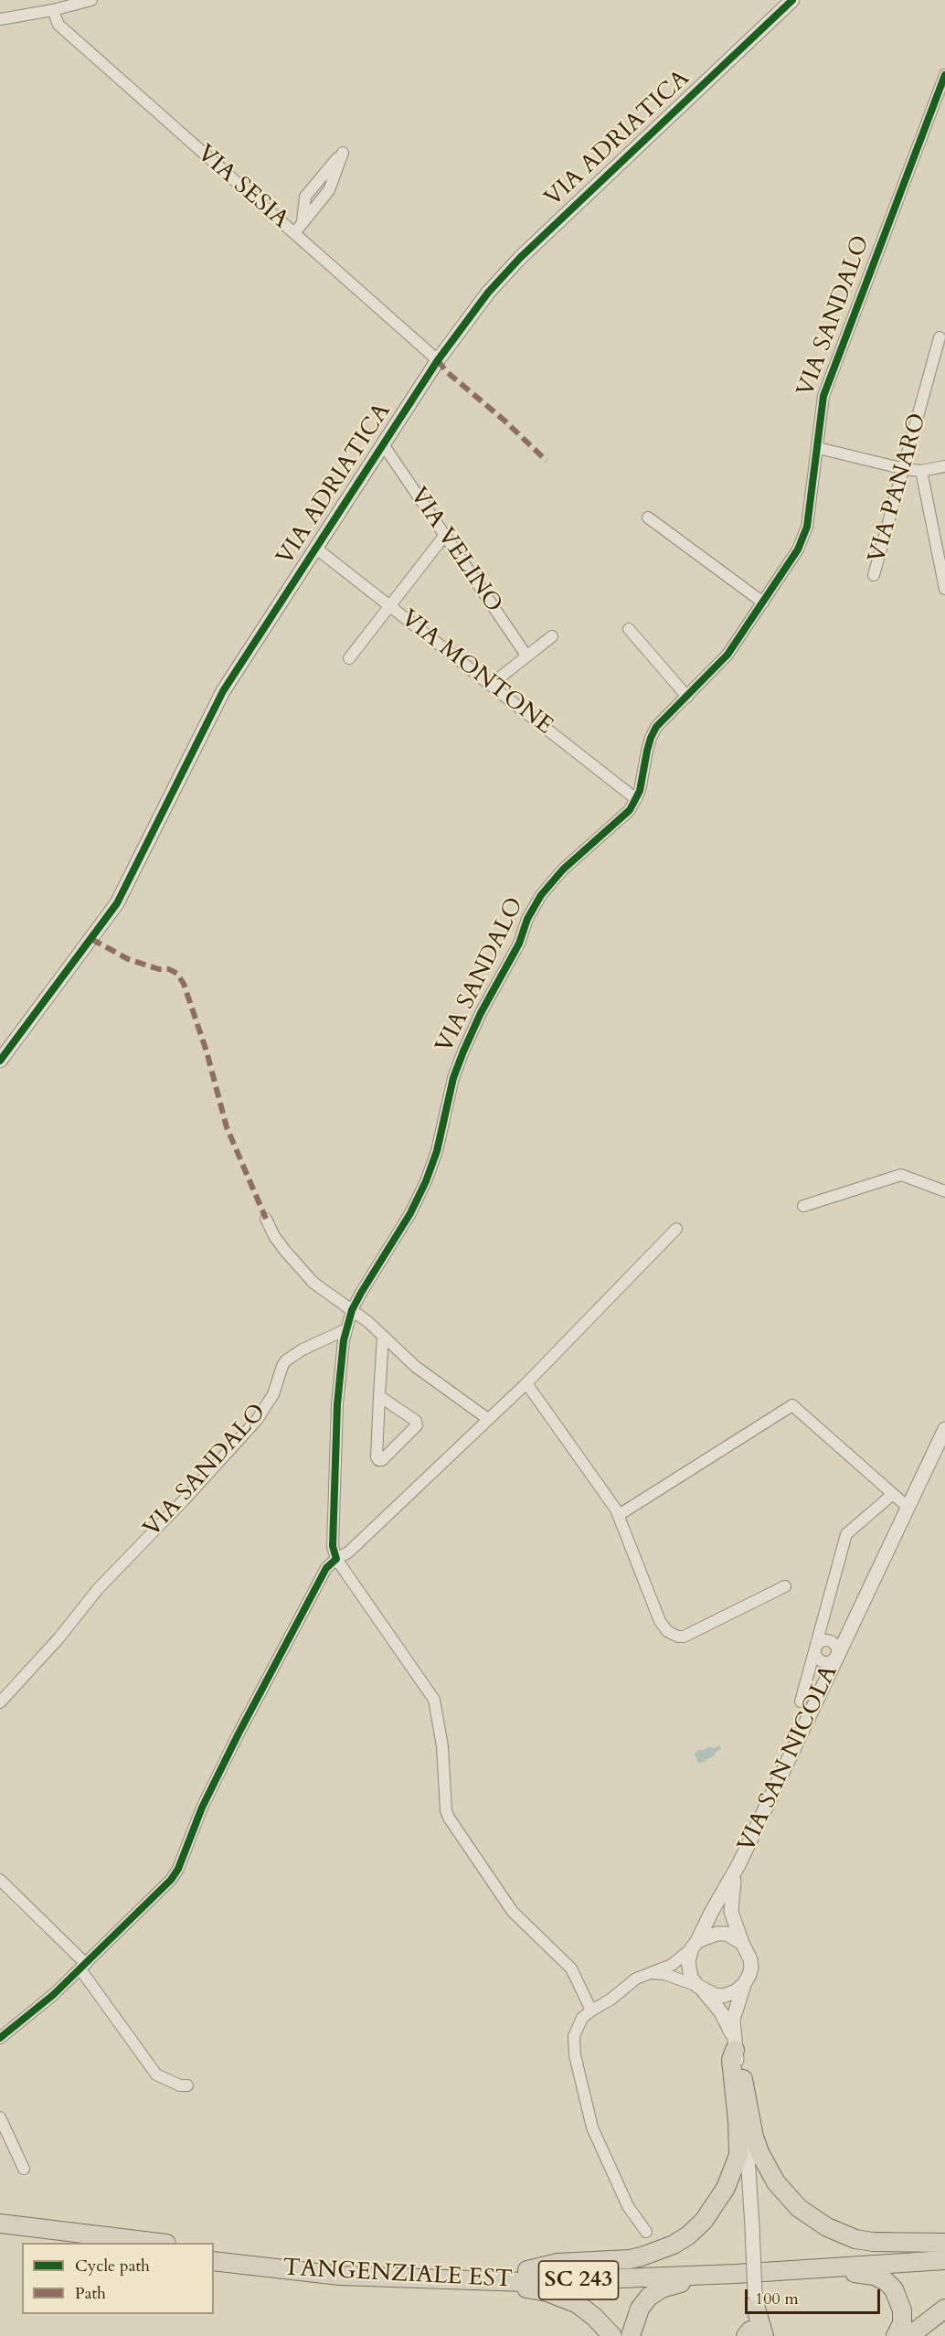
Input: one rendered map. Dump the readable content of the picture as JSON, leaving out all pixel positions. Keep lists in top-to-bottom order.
{
  "streets": {
    "highway": ["TANGENZIALE EST", "SC 243"],
    "street": [
      "VIA ADRIATICA",
      "VIA SESIA",
      "VIA SANDALO",
      "VIA PANARO",
      "VIA VELINO",
      "VIA MONTONE",
      "VIA SAN NICOLA"
    ]
  },
  "crossings": [
    ["VIA ADRIATICA", "VIA SESIA"],
    ["VIA ADRIATICA", "VIA VELINO"],
    ["VIA ADRIATICA", "VIA MONTONE"],
    ["VIA SANDALO", "VIA MONTONE"]
  ],
  "legend": ["Cycle path", "Path"],
  "scale_bar": "100 m"
}
